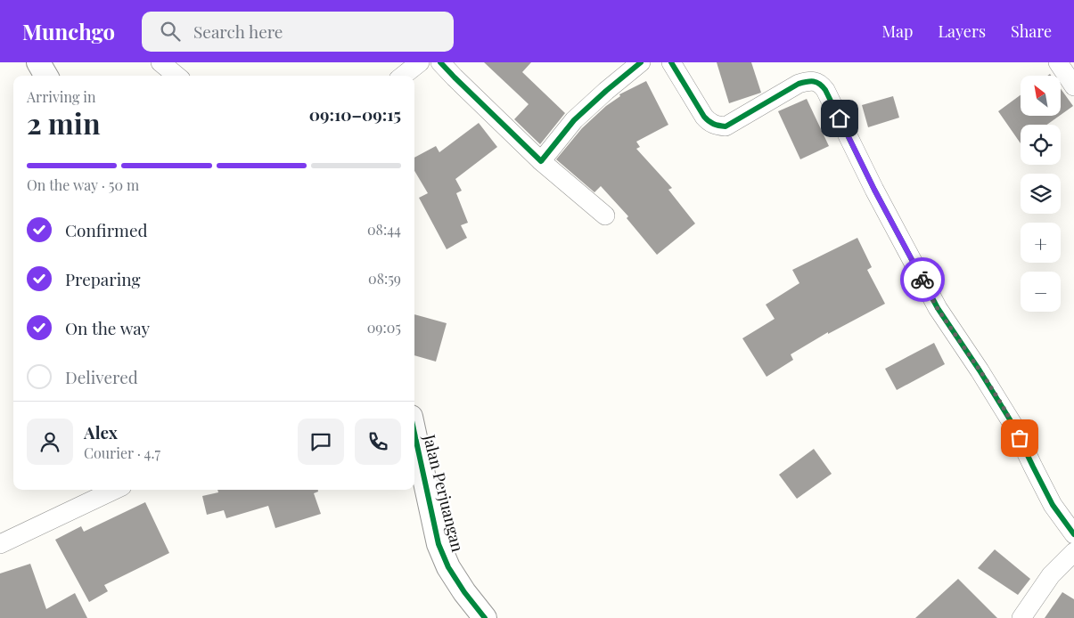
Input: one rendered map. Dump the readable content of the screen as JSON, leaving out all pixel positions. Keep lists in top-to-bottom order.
{
  "streets": {
    "street": ["Jalan Perjuangan"]
  },
  "north": "top left",
  "page": {
    "header": "Munchgo",
    "search": "Search here",
    "nav": ["Map", "Layers", "Share"],
    "map_buttons": ["+", "−"],
    "heading": ["2 min", "Arriving in", "09:10–09:15"],
    "panel": ["Alex", "Courier · 4.7"],
    "bar": "On the way · 50 m",
    "list": [
      ["Confirmed", "08:44"],
      ["Preparing", "08:59"],
      ["On the way", "09:05"],
      "Delivered"
    ]
  }
}
